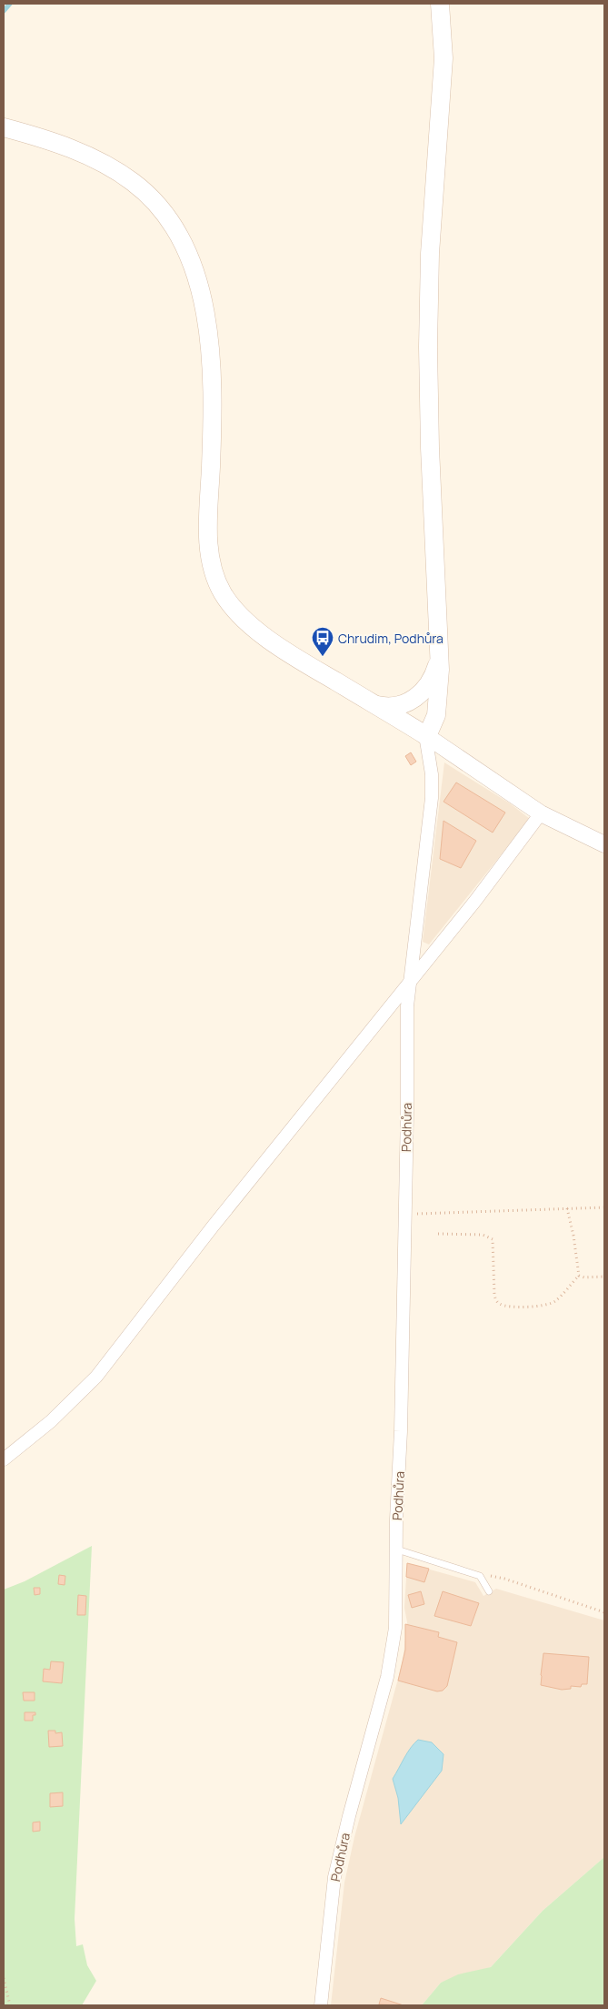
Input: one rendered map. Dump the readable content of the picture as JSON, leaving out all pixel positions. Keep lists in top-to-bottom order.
{
  "streets": {
    "street": ["Podhůra"]
  },
  "places": {
    "bus stop": ["Chrudim, Podhůra"]
  }
}
